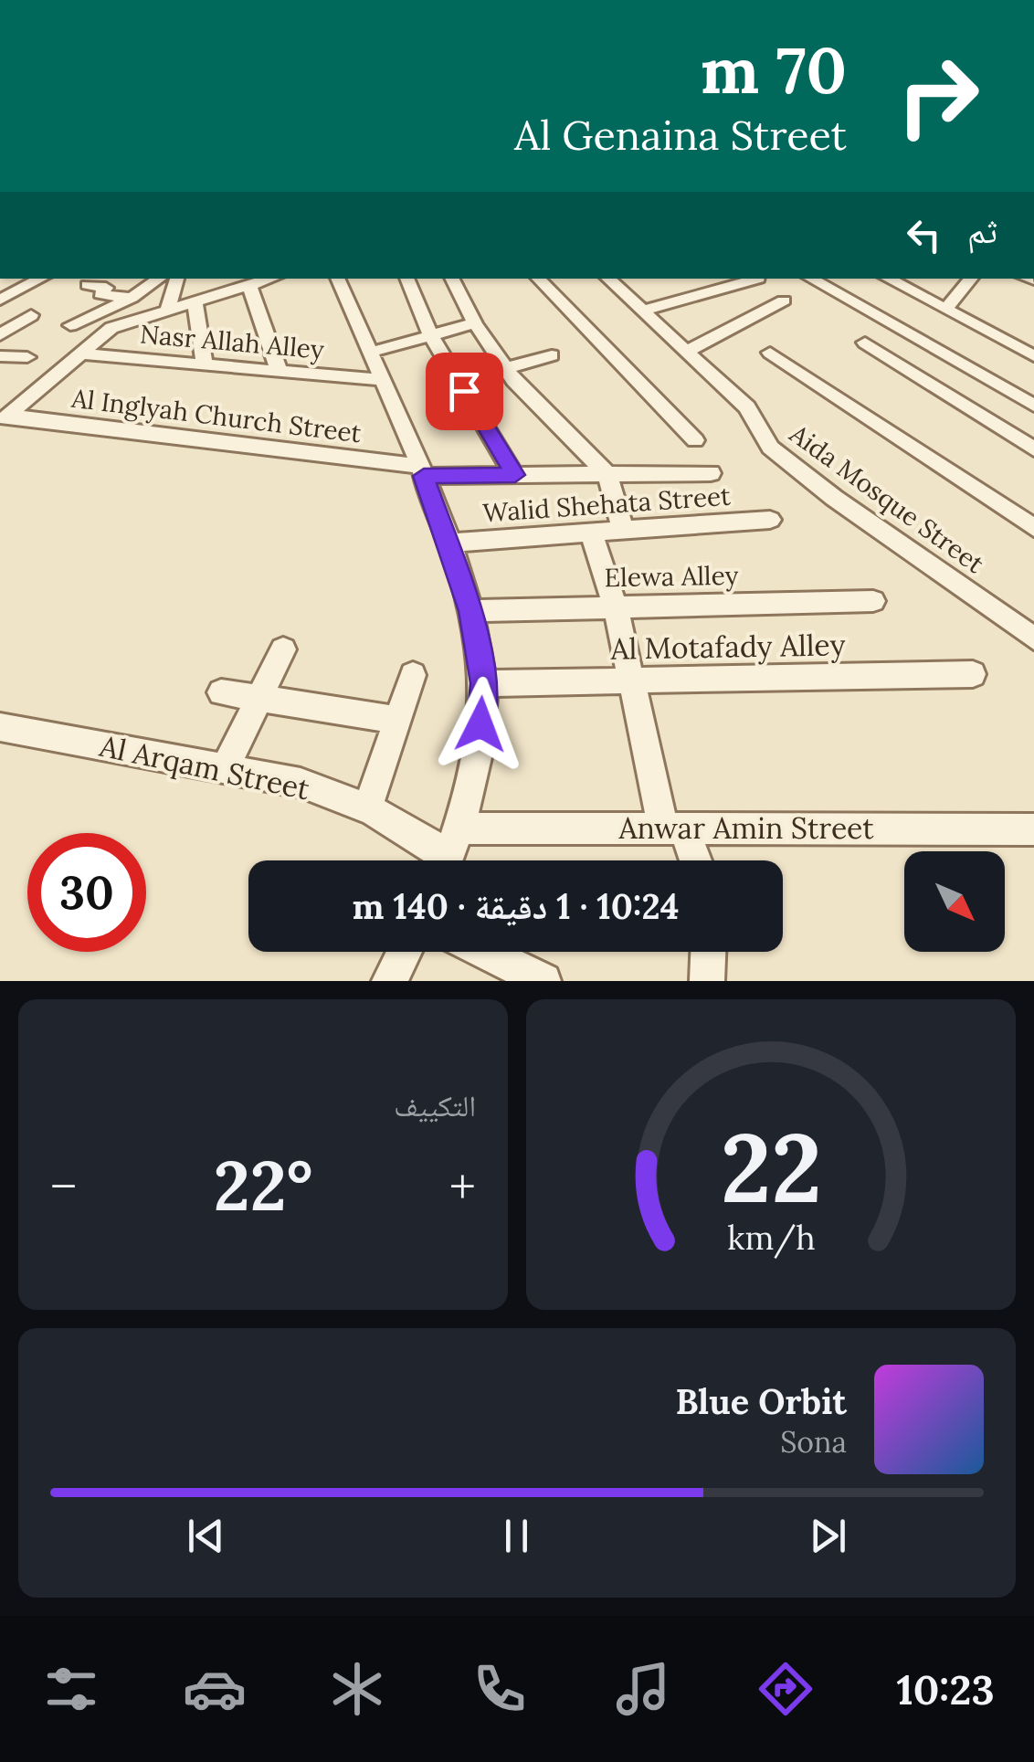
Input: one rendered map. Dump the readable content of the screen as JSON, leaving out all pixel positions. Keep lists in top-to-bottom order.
{
  "streets": {
    "street": [
      "Nasr Allah Alley",
      "Al Inglyah Church Street",
      "Aida Mosque Street",
      "Walid Shehata Street",
      "Elewa Alley",
      "Al Motafady Alley",
      "Al Arqam Street",
      "Anwar Amin Street"
    ]
  },
  "crossings": [
    ["Al Arqam Street", "Anwar Amin Street"]
  ],
  "north": "bottom right",
  "page": {
    "turn": ["70 m", "Al Genaina Street"],
    "then": "ثم",
    "limit": "30",
    "trip": "10:24 · 1 دقيقة · 140 m",
    "tile": "التكييف",
    "heat": ["−", "22°", "+"],
    "song": ["Blue Orbit", "Sona"],
    "tabs": "10:23",
    "gauge": ["22", "km/h"]
  }
}
